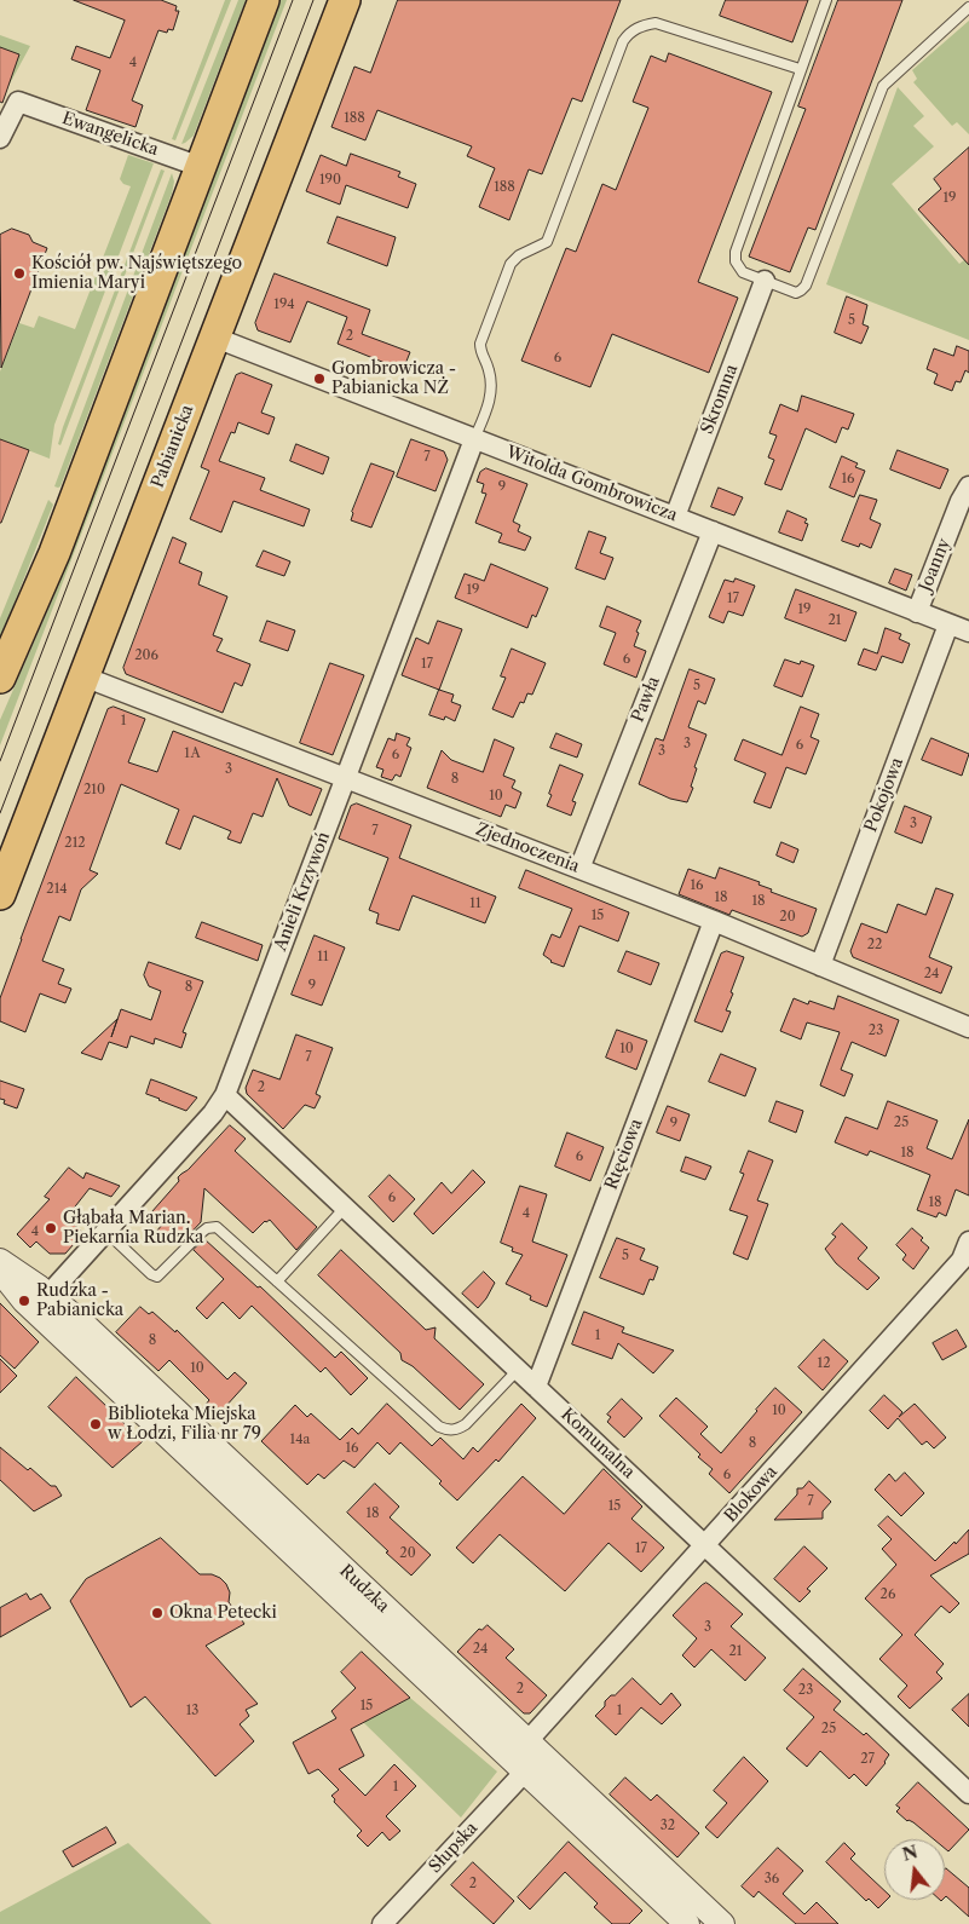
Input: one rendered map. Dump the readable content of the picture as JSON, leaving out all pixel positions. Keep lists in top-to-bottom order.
{
  "streets": {
    "main road": ["Pabianicka"],
    "street": [
      "Ewangelicka",
      "Skromna",
      "Witolda Gombrowicza",
      "Joanny",
      "Pawła",
      "Pokojowa",
      "Zjednoczenia",
      "Anieli Krzywoń",
      "Rtęciowa",
      "Komunalna",
      "Blokowa",
      "Rudzka",
      "Słupska"
    ]
  },
  "crossings": [
    ["Skromna", "Witolda Gombrowicza"],
    ["Pabianicka", "Witolda Gombrowicza"],
    ["Pabianicka", "Zjednoczenia"],
    ["Witolda Gombrowicza", "Joanny"],
    ["Witolda Gombrowicza", "Pawła"],
    ["Witolda Gombrowicza", "Pokojowa"],
    ["Witolda Gombrowicza", "Anieli Krzywoń"],
    ["Pawła", "Zjednoczenia"],
    ["Pokojowa", "Zjednoczenia"],
    ["Zjednoczenia", "Anieli Krzywoń"],
    ["Zjednoczenia", "Rtęciowa"],
    ["Anieli Krzywoń", "Komunalna"],
    ["Anieli Krzywoń", "Rudzka"],
    ["Rtęciowa", "Komunalna"],
    ["Komunalna", "Blokowa"],
    ["Blokowa", "Rudzka"],
    ["Rudzka", "Słupska"]
  ],
  "places": [
    "Kościół pw. Najświętszego Imienia Maryi",
    "Gombrowicza - Pabianicka NŻ",
    "Głąbała Marian. Piekarnia Rudzka",
    "Rudzka - Pabianicka",
    "Biblioteka Miejska w Łodzi, Filia nr 79",
    "Okna Petecki"
  ],
  "house_numbers": [
    "4",
    "188",
    "190",
    "188",
    "19",
    "194",
    "5",
    "2",
    "6",
    "7",
    "16",
    "9",
    "19",
    "17",
    "19",
    "21",
    "206",
    "6",
    "17",
    "5",
    "1",
    "3",
    "6",
    "3",
    "1A",
    "6",
    "3",
    "8",
    "210",
    "10",
    "3",
    "7",
    "212",
    "16",
    "214",
    "18",
    "18",
    "11",
    "15",
    "20",
    "22",
    "11",
    "24",
    "9",
    "8",
    "23",
    "10",
    "7",
    "2",
    "25",
    "9",
    "18",
    "6",
    "6",
    "18",
    "4",
    "4",
    "5",
    "1",
    "8",
    "12",
    "10",
    "10",
    "14a",
    "8",
    "16",
    "6",
    "7",
    "15",
    "18",
    "17",
    "20",
    "26",
    "3",
    "24",
    "21",
    "2",
    "23",
    "15",
    "13",
    "1",
    "25",
    "27",
    "1",
    "32",
    "36",
    "2"
  ],
  "north": "top"
}
